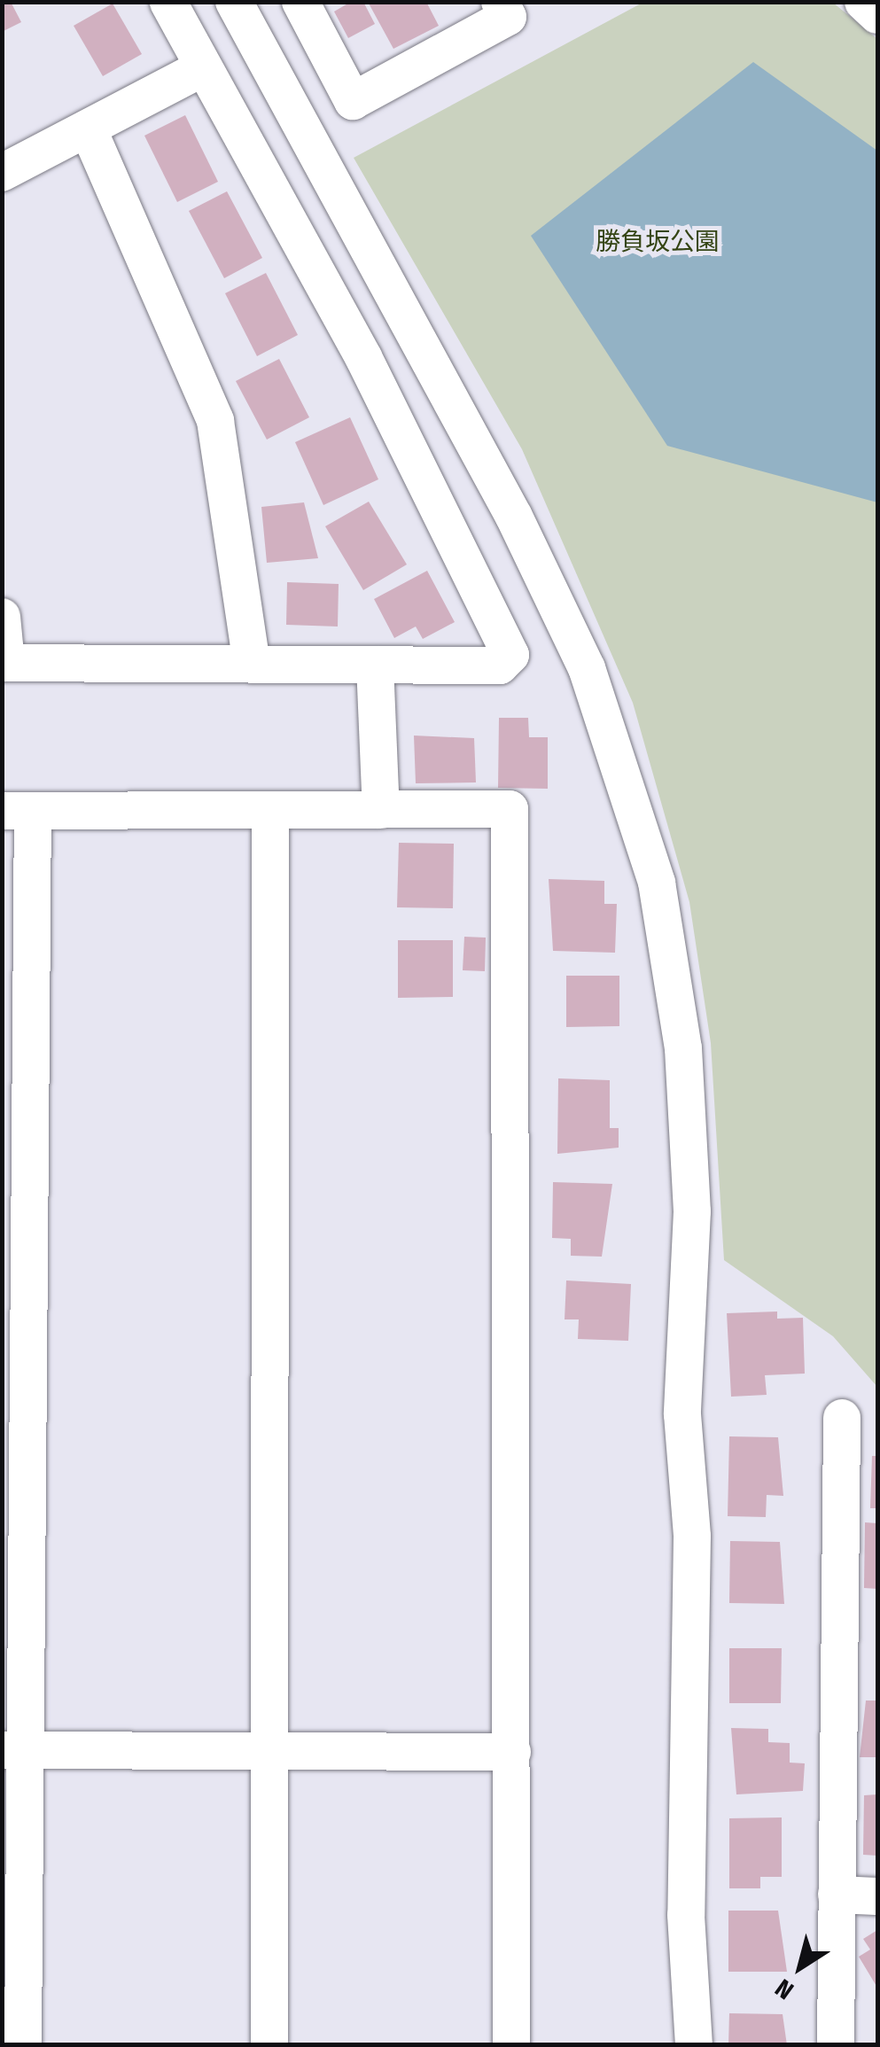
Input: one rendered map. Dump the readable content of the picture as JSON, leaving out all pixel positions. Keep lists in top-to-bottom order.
{
  "parks": ["勝負坂公園"],
  "north": "bottom left"
}
